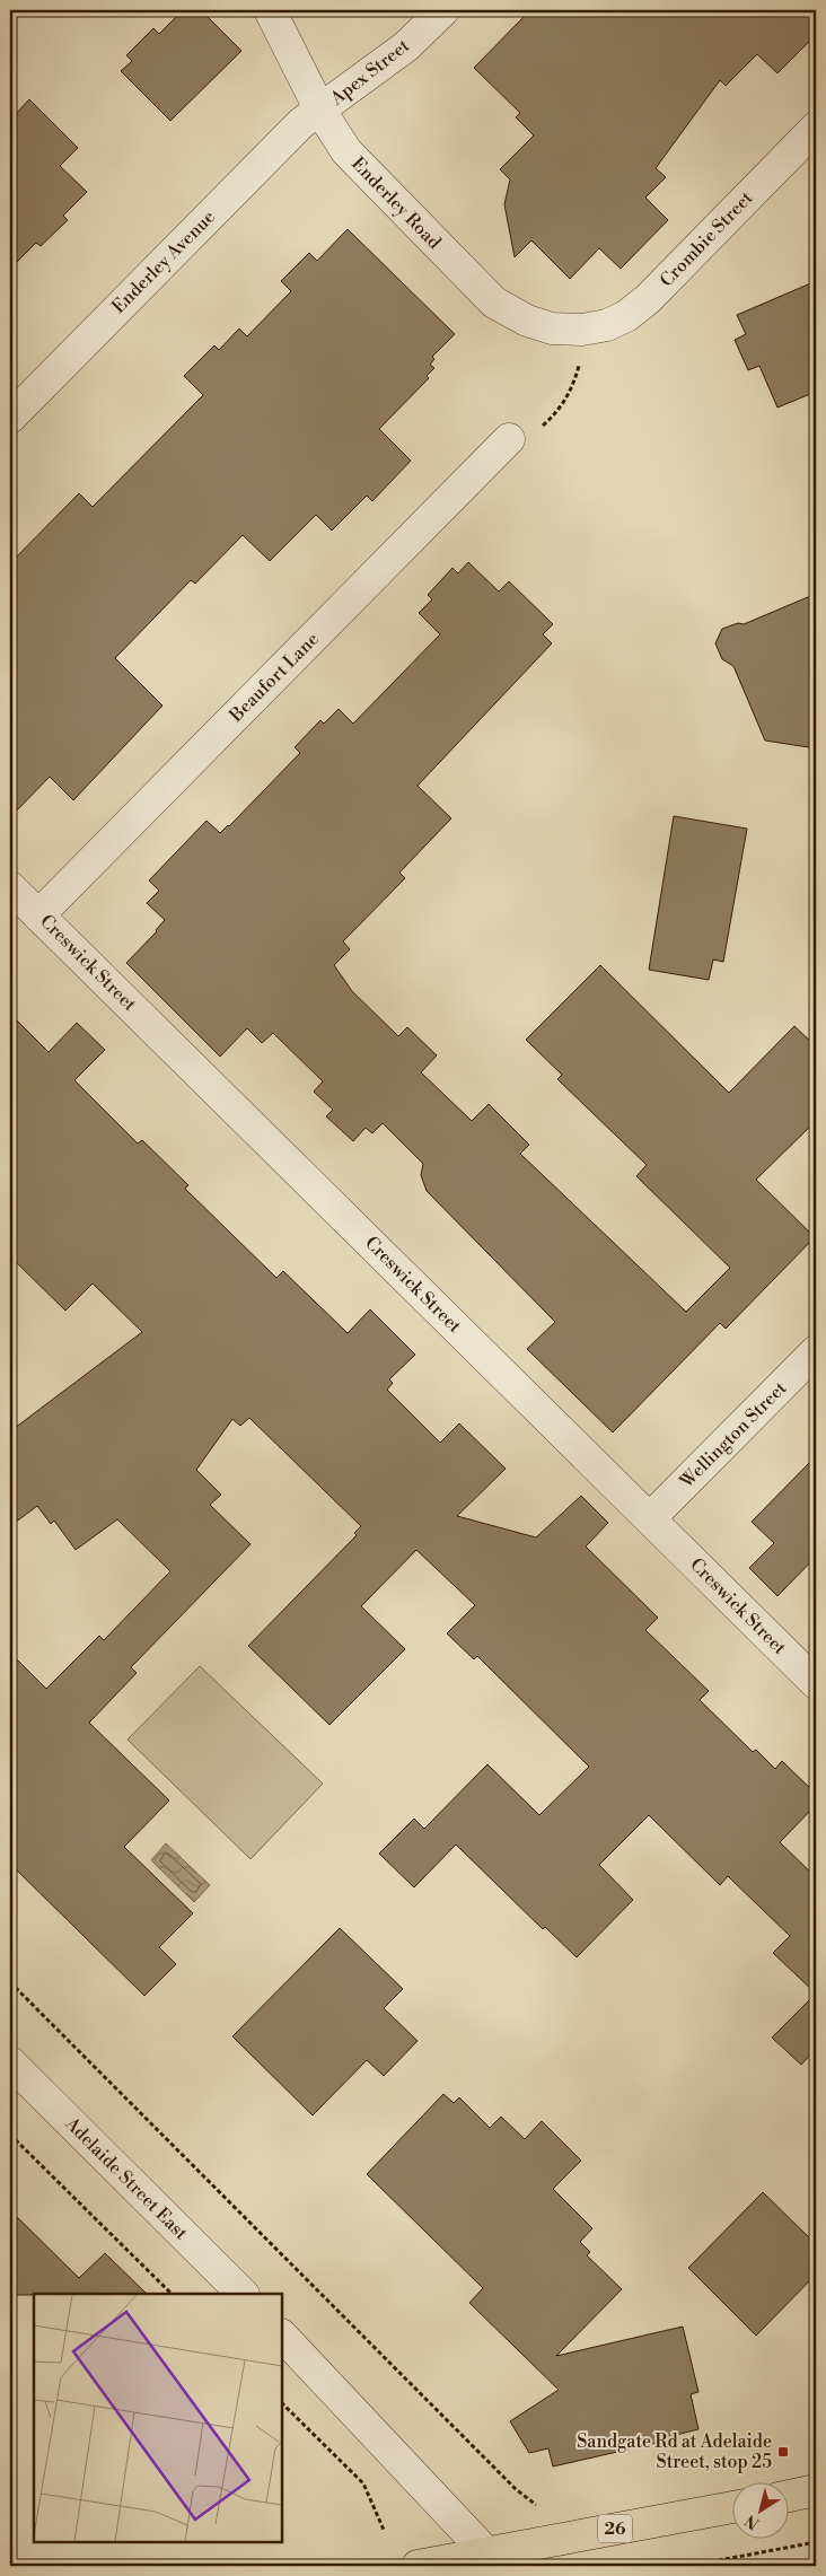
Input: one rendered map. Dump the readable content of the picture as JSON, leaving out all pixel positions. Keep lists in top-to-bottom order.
{
  "streets": {
    "highway": ["26"],
    "street": [
      "Apex Street",
      "Enderley Road",
      "Crombie Street",
      "Enderley Avenue",
      "Beaufort Lane",
      "Creswick Street",
      "Wellington Street",
      "Adelaide Street East"
    ]
  },
  "crossings": [
    ["Apex Street", "Enderley Road"],
    ["Apex Street", "Enderley Avenue"],
    ["Enderley Road", "Crombie Street"],
    ["Enderley Road", "Enderley Avenue"],
    ["Beaufort Lane", "Creswick Street"],
    ["Creswick Street", "Wellington Street"]
  ],
  "places": {
    "transit": ["Sandgate Rd at Adelaide Street, stop 25"]
  },
  "north": "bottom left"
}
